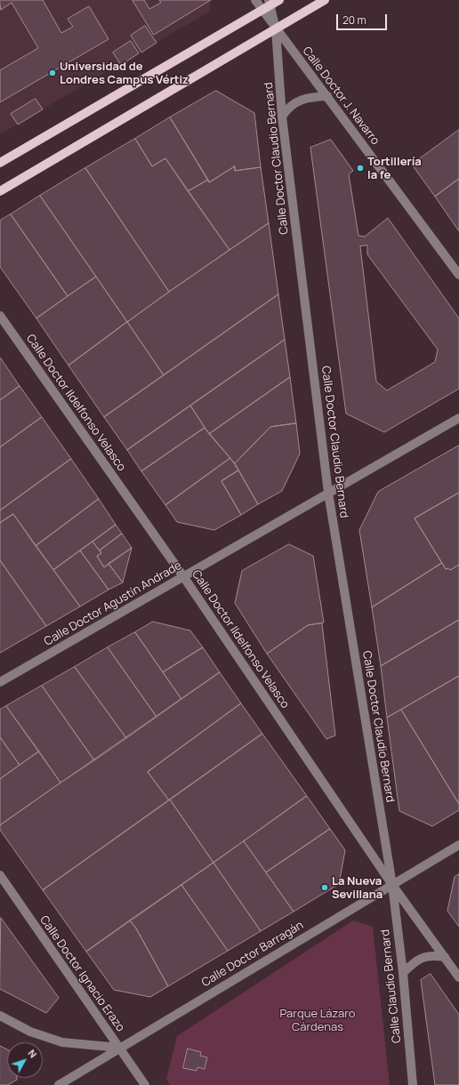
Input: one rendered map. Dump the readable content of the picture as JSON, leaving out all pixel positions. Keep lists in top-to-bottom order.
{
  "streets": {
    "street": [
      "Calle Doctor J. Navarro",
      "Calle Doctor Claudio Bernard",
      "Calle Doctor Ildelfonso Velasco",
      "Calle Doctor Agustín Andrade",
      "Calle Doctor Barragán",
      "Calle Doctor Ignacio Erazo",
      "Calle Claudio Bernard"
    ]
  },
  "crossings": [
    ["Calle Doctor J. Navarro", "Calle Doctor Claudio Bernard"],
    ["Calle Doctor Claudio Bernard", "Calle Doctor Ildelfonso Velasco"],
    ["Calle Doctor Claudio Bernard", "Calle Doctor Agustín Andrade"],
    ["Calle Doctor Claudio Bernard", "Calle Doctor Barragán"],
    ["Calle Doctor Claudio Bernard", "Calle Claudio Bernard"],
    ["Calle Doctor Ildelfonso Velasco", "Calle Doctor Agustín Andrade"],
    ["Calle Doctor Ildelfonso Velasco", "Calle Doctor Barragán"],
    ["Calle Doctor Ildelfonso Velasco", "Calle Claudio Bernard"],
    ["Calle Doctor Barragán", "Calle Doctor Ignacio Erazo"],
    ["Calle Doctor Barragán", "Calle Claudio Bernard"]
  ],
  "parks": ["Parque Lázaro Cárdenas"],
  "places": ["Universidad de Londres Campus Vértiz", "Tortillería la fe", "La Nueva Sevillana"],
  "scale_bar": "20 m",
  "north": "top right"
}
